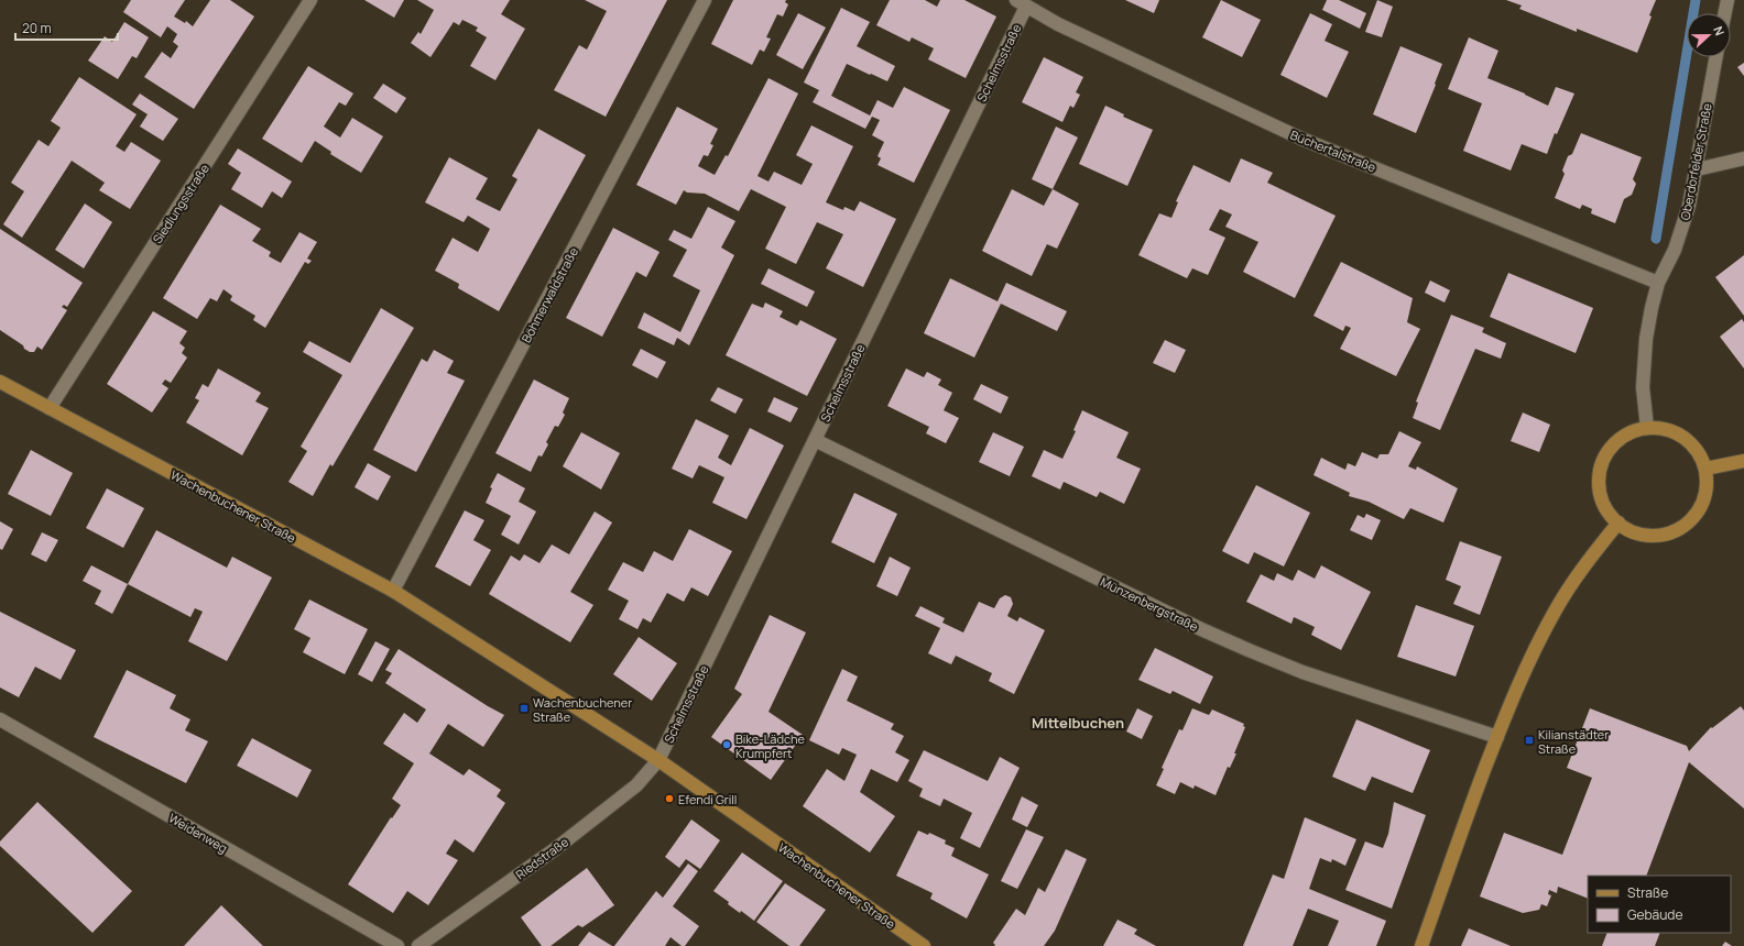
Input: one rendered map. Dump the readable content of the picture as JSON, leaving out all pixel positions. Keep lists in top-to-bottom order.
{
  "streets": {
    "main road": ["Wachenbuchener Straße"],
    "street": [
      "Schelmsstraße",
      "Büchertalstraße",
      "Oberdorfelder Straße",
      "Siedlungsstraße",
      "Böhmerwaldstraße",
      "Münzenbergstraße",
      "Weidenweg",
      "Riedstraße"
    ]
  },
  "crossings": [
    ["Schelmsstraße", "Büchertalstraße"],
    ["Schelmsstraße", "Wachenbuchener Straße"],
    ["Schelmsstraße", "Münzenbergstraße"],
    ["Schelmsstraße", "Riedstraße"],
    ["Büchertalstraße", "Oberdorfelder Straße"],
    ["Siedlungsstraße", "Wachenbuchener Straße"],
    ["Böhmerwaldstraße", "Wachenbuchener Straße"],
    ["Wachenbuchener Straße", "Riedstraße"]
  ],
  "districts": ["Mittelbuchen"],
  "places": {
    "transit": ["Wachenbuchener Straße", "Kilianstädter Straße"],
    "other": ["Bike-Lädche Krumpfert", "Efendi Grill"]
  },
  "legend": ["Straße", "Gebäude"],
  "scale_bar": "20 m",
  "north": "right"
}
